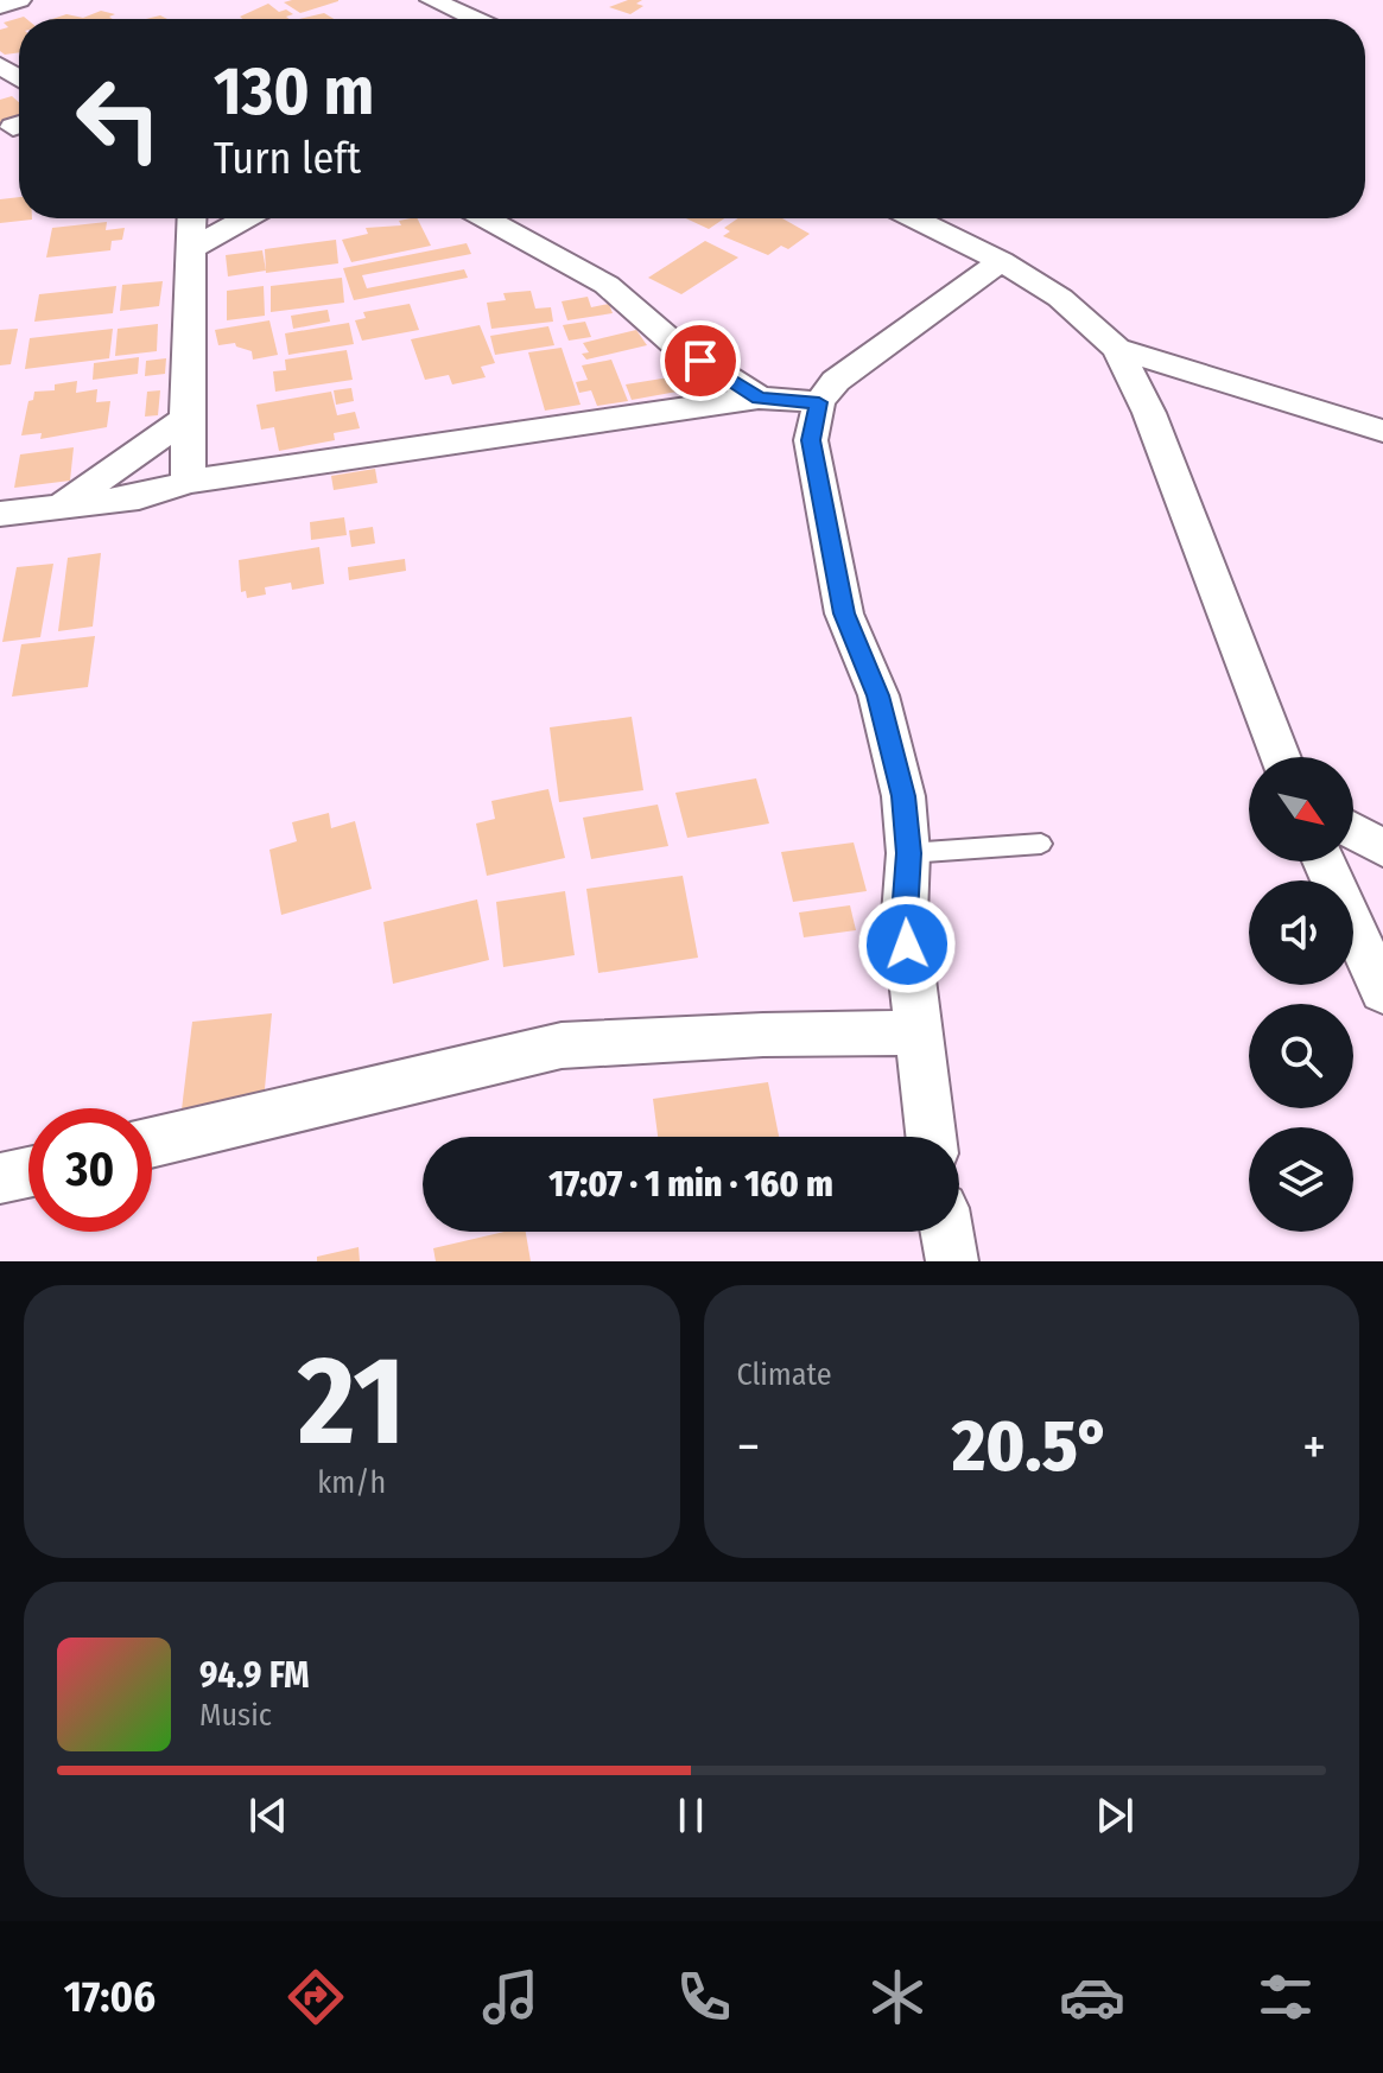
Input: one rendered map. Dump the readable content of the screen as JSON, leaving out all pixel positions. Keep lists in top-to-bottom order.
{
  "north": "bottom right",
  "page": {
    "turn": ["130 m", "Turn left"],
    "limit": "30",
    "trip": "17:07 · 1 min · 160 m",
    "tile": [
      ["21", "km/h"],
      "Climate"
    ],
    "heat": ["−", "20.5°", "+"],
    "song": ["94.9 FM", "Music"],
    "tabs": "17:06"
  }
}
